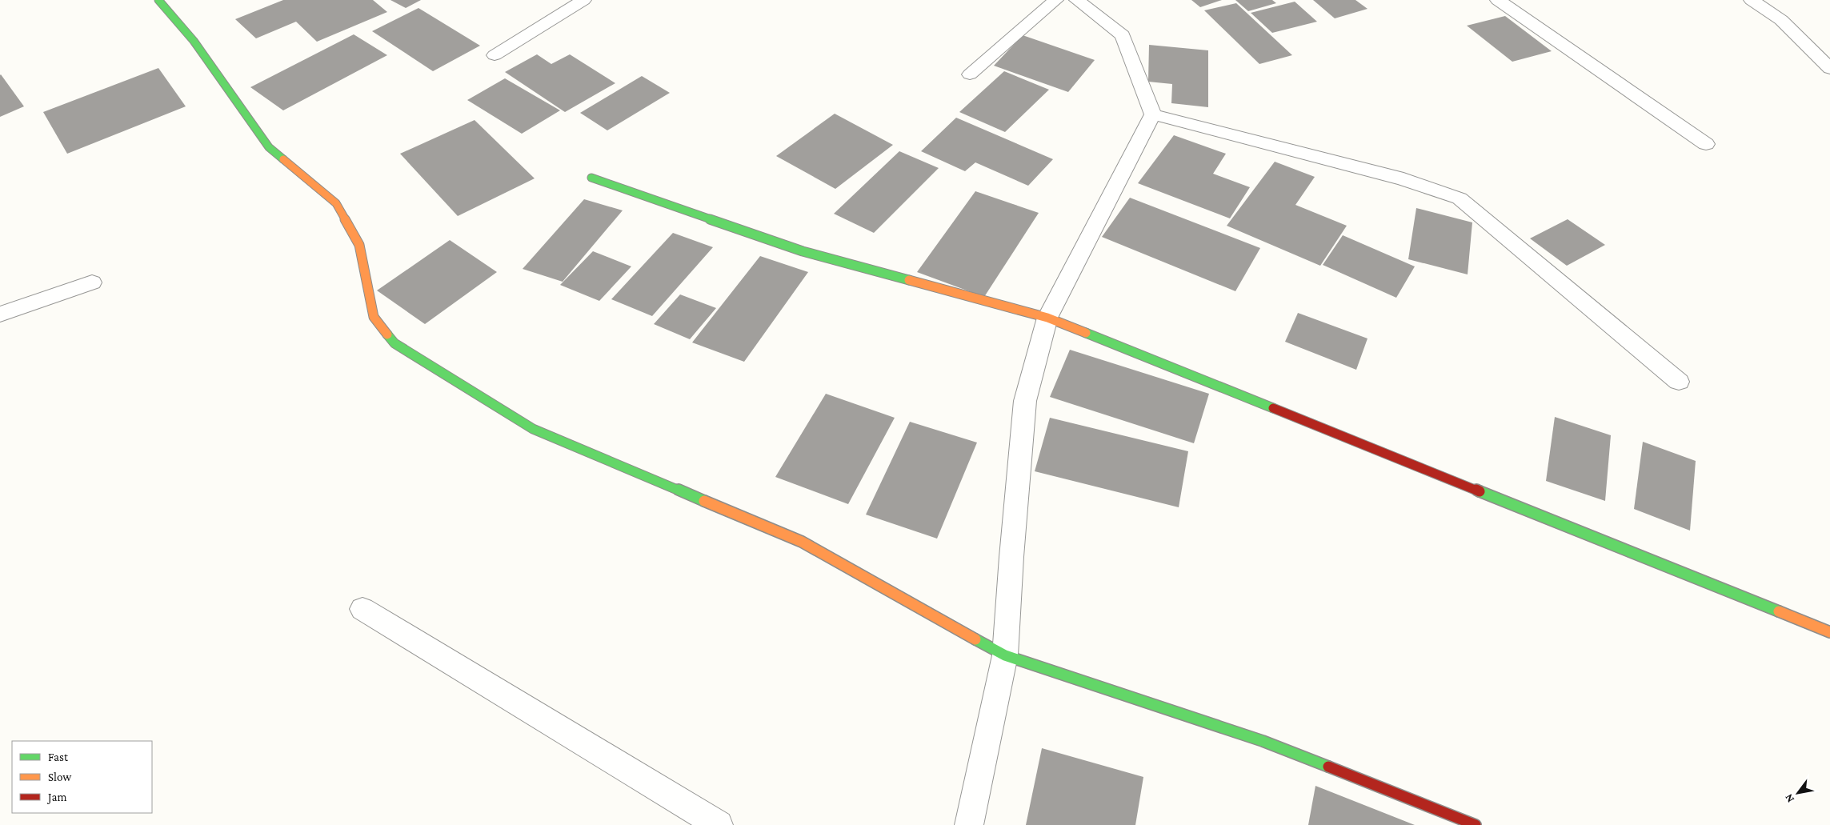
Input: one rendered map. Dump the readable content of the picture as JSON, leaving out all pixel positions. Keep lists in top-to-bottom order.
{
  "legend": ["Fast", "Slow", "Jam"],
  "north": "bottom left"
}
